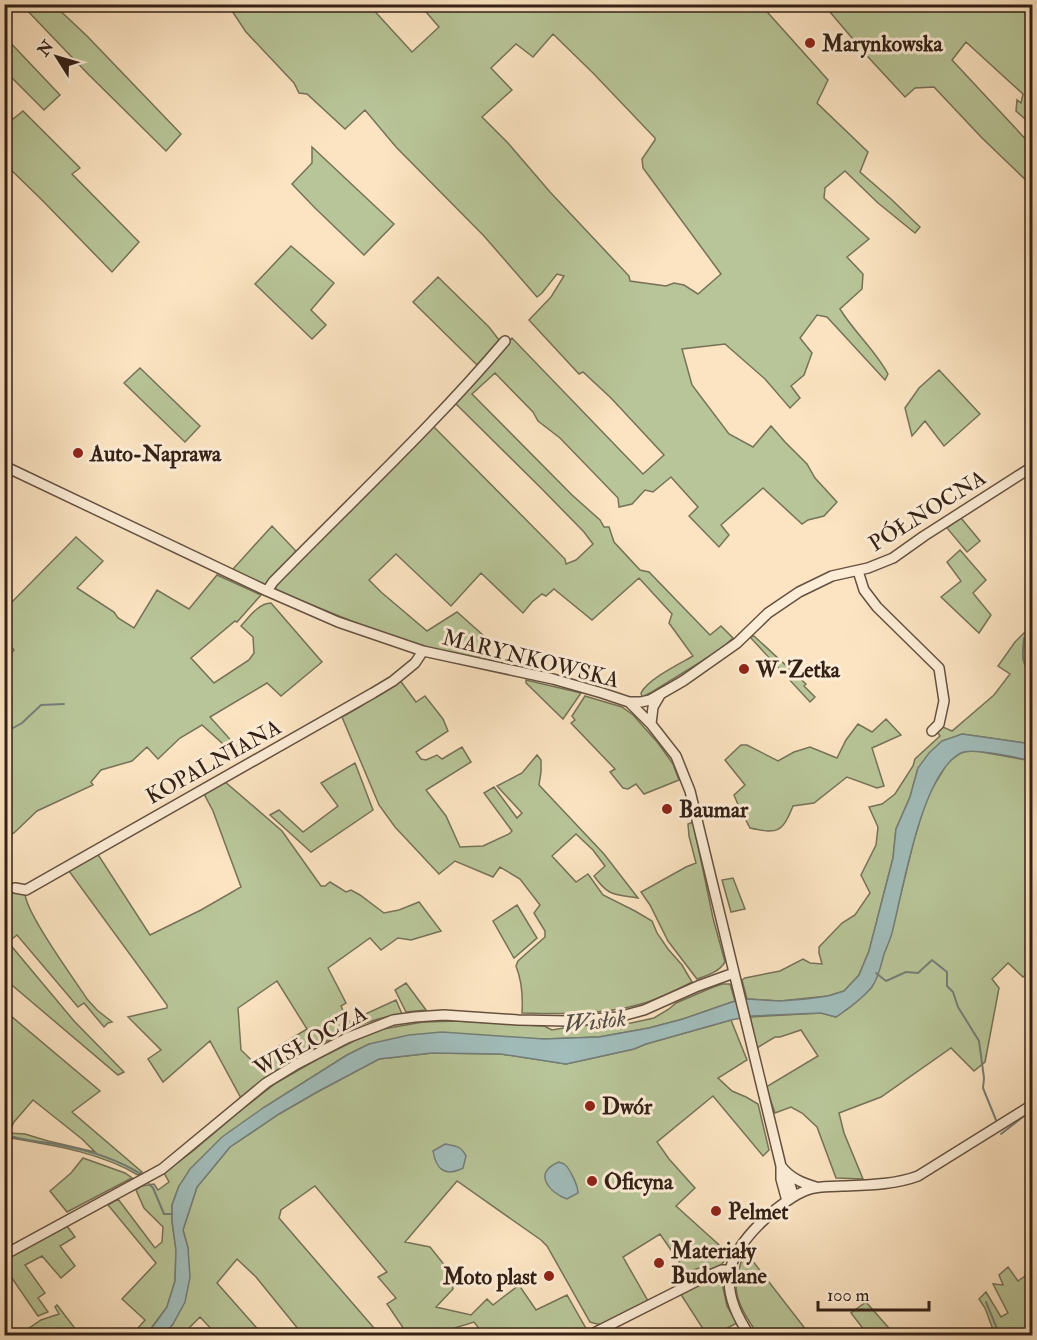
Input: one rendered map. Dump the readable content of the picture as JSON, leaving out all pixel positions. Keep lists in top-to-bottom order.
{
  "streets": {
    "street": [
      "PÓŁNOCNA",
      "MARYNKOWSKA",
      "KOPALNIANA",
      "WISŁOCZA"
    ]
  },
  "crossings": [
    ["PÓŁNOCNA", "MARYNKOWSKA"],
    ["MARYNKOWSKA", "KOPALNIANA"],
    ["MARYNKOWSKA", "WISŁOCZA"]
  ],
  "water": ["Wisłok"],
  "places": [
    "Marynkowska",
    "Auto-Naprawa",
    "W-Zetka",
    "Baumar",
    "Dwór",
    "Oficyna",
    "Pelmet",
    "Materiały Budowlane",
    "Moto plast"
  ],
  "scale_bar": "100 m",
  "north": "top left"
}
